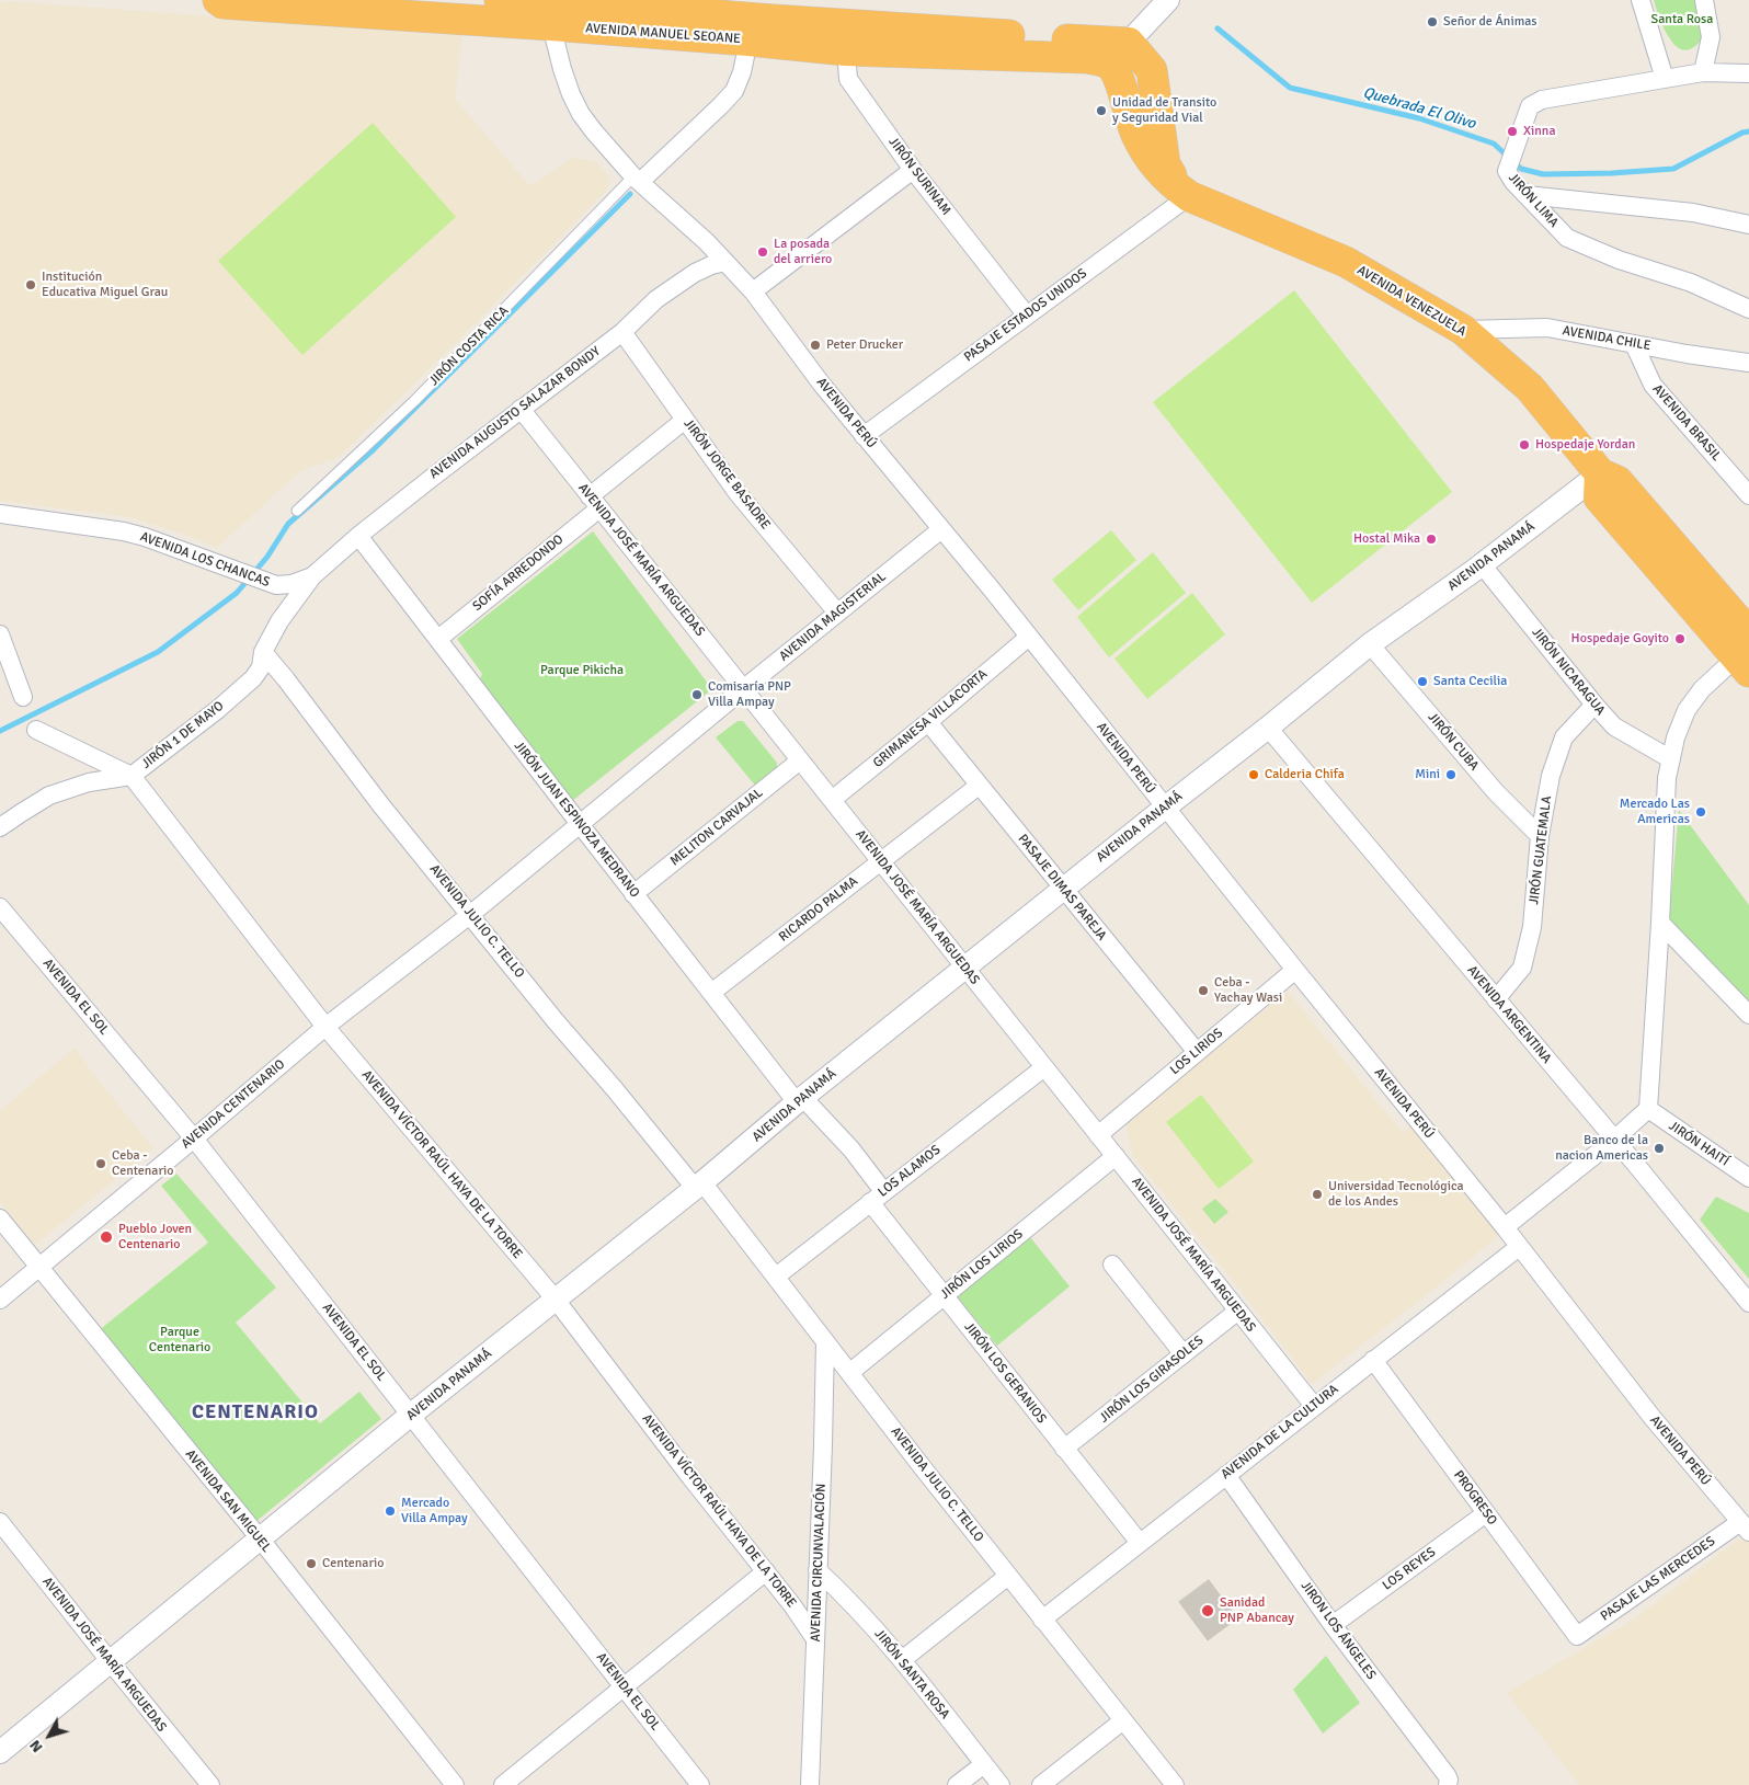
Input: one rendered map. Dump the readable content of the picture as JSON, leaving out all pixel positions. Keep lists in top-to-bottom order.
{
  "streets": {
    "highway": ["AVENIDA MANUEL SEOANE", "AVENIDA VENEZUELA"],
    "street": [
      "JIRÓN SURINAM",
      "JIRÓN LIMA",
      "PASAJE ESTADOS UNIDOS",
      "AVENIDA CHILE",
      "JIRÓN COSTA RICA",
      "AVENIDA AUGUSTO SALAZAR BONDY",
      "AVENIDA PERÚ",
      "AVENIDA BRASIL",
      "JIRÓN JORGE BASADRE",
      "AVENIDA PANAMÁ",
      "AVENIDA LOS CHANCAS",
      "AVENIDA JOSÉ MARÍA ARGUEDAS",
      "SOFÍA ARREDONDO",
      "AVENIDA MAGISTERIAL",
      "JIRÓN NICARAGUA",
      "GRIMANESA VILLACORTA",
      "JIRÓN 1 DE MAYO",
      "JIRÓN CUBA",
      "JIRÓN JUAN ESPINOZA MEDRANO",
      "MELITON CARVAJAL",
      "JIRÓN GUATEMALA",
      "PASAJE DIMAS PAREJA",
      "RICARDO PALMA",
      "AVENIDA JULIO C. TELLO",
      "AVENIDA EL SOL",
      "AVENIDA ARGENTINA",
      "LOS LIRIOS",
      "AVENIDA CENTENARIO",
      "JIRÓN HAITÍ",
      "AVENIDA VÍCTOR RAÚL HAYA DE LA TORRE",
      "LOS ALAMOS",
      "JIRÓN LOS LIRIOS",
      "JIRÓN LOS GERANIOS",
      "JIRÓN LOS GIRASOLES",
      "AVENIDA DE LA CULTURA",
      "PROGRESO",
      "AVENIDA SAN MIGUEL",
      "AVENIDA CIRCUNVALACIÓN",
      "LOS REYES",
      "PASAJE LAS MERCEDES",
      "JIRON LOS ÁNGELES",
      "JIRÓN SANTA ROSA"
    ]
  },
  "crossings": [
    ["AVENIDA MANUEL SEOANE", "JIRÓN SURINAM"],
    ["AVENIDA MANUEL SEOANE", "AVENIDA VENEZUELA"],
    ["AVENIDA MANUEL SEOANE", "JIRÓN COSTA RICA"],
    ["AVENIDA MANUEL SEOANE", "AVENIDA PERÚ"],
    ["JIRÓN SURINAM", "PASAJE ESTADOS UNIDOS"],
    ["AVENIDA VENEZUELA", "PASAJE ESTADOS UNIDOS"],
    ["AVENIDA VENEZUELA", "AVENIDA CHILE"],
    ["AVENIDA VENEZUELA", "AVENIDA PANAMÁ"],
    ["PASAJE ESTADOS UNIDOS", "AVENIDA PERÚ"],
    ["AVENIDA CHILE", "AVENIDA BRASIL"],
    ["JIRÓN COSTA RICA", "AVENIDA PERÚ"],
    ["AVENIDA AUGUSTO SALAZAR BONDY", "AVENIDA PERÚ"],
    ["AVENIDA AUGUSTO SALAZAR BONDY", "JIRÓN JORGE BASADRE"],
    ["AVENIDA AUGUSTO SALAZAR BONDY", "AVENIDA LOS CHANCAS"],
    ["AVENIDA AUGUSTO SALAZAR BONDY", "AVENIDA JOSÉ MARÍA ARGUEDAS"],
    ["AVENIDA AUGUSTO SALAZAR BONDY", "JIRÓN 1 DE MAYO"],
    ["AVENIDA AUGUSTO SALAZAR BONDY", "JIRÓN JUAN ESPINOZA MEDRANO"],
    ["AVENIDA PERÚ", "AVENIDA PANAMÁ"],
    ["AVENIDA PERÚ", "AVENIDA MAGISTERIAL"],
    ["AVENIDA PERÚ", "GRIMANESA VILLACORTA"],
    ["AVENIDA PERÚ", "LOS LIRIOS"],
    ["AVENIDA PERÚ", "AVENIDA DE LA CULTURA"],
    ["AVENIDA PERÚ", "PASAJE LAS MERCEDES"],
    ["JIRÓN JORGE BASADRE", "SOFÍA ARREDONDO"],
    ["JIRÓN JORGE BASADRE", "AVENIDA MAGISTERIAL"],
    ["AVENIDA PANAMÁ", "AVENIDA JOSÉ MARÍA ARGUEDAS"],
    ["AVENIDA PANAMÁ", "JIRÓN NICARAGUA"],
    ["AVENIDA PANAMÁ", "JIRÓN CUBA"],
    ["AVENIDA PANAMÁ", "JIRÓN JUAN ESPINOZA MEDRANO"],
    ["AVENIDA PANAMÁ", "PASAJE DIMAS PAREJA"],
    ["AVENIDA PANAMÁ", "AVENIDA JULIO C. TELLO"],
    ["AVENIDA PANAMÁ", "AVENIDA EL SOL"],
    ["AVENIDA PANAMÁ", "AVENIDA ARGENTINA"],
    ["AVENIDA PANAMÁ", "AVENIDA VÍCTOR RAÚL HAYA DE LA TORRE"],
    ["AVENIDA PANAMÁ", "JIRÓN LOS GERANIOS"],
    ["AVENIDA PANAMÁ", "AVENIDA SAN MIGUEL"],
    ["AVENIDA LOS CHANCAS", "JIRÓN 1 DE MAYO"],
    ["AVENIDA JOSÉ MARÍA ARGUEDAS", "SOFÍA ARREDONDO"],
    ["AVENIDA JOSÉ MARÍA ARGUEDAS", "AVENIDA MAGISTERIAL"],
    ["AVENIDA JOSÉ MARÍA ARGUEDAS", "GRIMANESA VILLACORTA"],
    ["AVENIDA JOSÉ MARÍA ARGUEDAS", "MELITON CARVAJAL"],
    ["AVENIDA JOSÉ MARÍA ARGUEDAS", "RICARDO PALMA"],
    ["AVENIDA JOSÉ MARÍA ARGUEDAS", "LOS LIRIOS"],
    ["AVENIDA JOSÉ MARÍA ARGUEDAS", "LOS ALAMOS"],
    ["AVENIDA JOSÉ MARÍA ARGUEDAS", "JIRÓN LOS LIRIOS"],
    ["AVENIDA JOSÉ MARÍA ARGUEDAS", "JIRÓN LOS GIRASOLES"],
    ["AVENIDA JOSÉ MARÍA ARGUEDAS", "AVENIDA DE LA CULTURA"],
    ["SOFÍA ARREDONDO", "JIRÓN JUAN ESPINOZA MEDRANO"],
    ["AVENIDA MAGISTERIAL", "JIRÓN JUAN ESPINOZA MEDRANO"],
    ["AVENIDA MAGISTERIAL", "AVENIDA JULIO C. TELLO"],
    ["AVENIDA MAGISTERIAL", "AVENIDA CENTENARIO"],
    ["JIRÓN NICARAGUA", "JIRÓN GUATEMALA"],
    ["GRIMANESA VILLACORTA", "PASAJE DIMAS PAREJA"],
    ["JIRÓN 1 DE MAYO", "AVENIDA JULIO C. TELLO"],
    ["JIRÓN 1 DE MAYO", "AVENIDA VÍCTOR RAÚL HAYA DE LA TORRE"],
    ["JIRÓN CUBA", "JIRÓN GUATEMALA"],
    ["JIRÓN JUAN ESPINOZA MEDRANO", "MELITON CARVAJAL"],
    ["JIRÓN JUAN ESPINOZA MEDRANO", "RICARDO PALMA"],
    ["JIRÓN JUAN ESPINOZA MEDRANO", "JIRÓN LOS GERANIOS"],
    ["JIRÓN GUATEMALA", "AVENIDA ARGENTINA"],
    ["PASAJE DIMAS PAREJA", "RICARDO PALMA"],
    ["PASAJE DIMAS PAREJA", "LOS LIRIOS"],
    ["AVENIDA JULIO C. TELLO", "AVENIDA CENTENARIO"],
    ["AVENIDA JULIO C. TELLO", "LOS ALAMOS"],
    ["AVENIDA JULIO C. TELLO", "JIRÓN LOS LIRIOS"],
    ["AVENIDA JULIO C. TELLO", "AVENIDA DE LA CULTURA"],
    ["AVENIDA JULIO C. TELLO", "AVENIDA CIRCUNVALACIÓN"],
    ["AVENIDA EL SOL", "AVENIDA CENTENARIO"],
    ["AVENIDA CENTENARIO", "AVENIDA VÍCTOR RAÚL HAYA DE LA TORRE"],
    ["AVENIDA CENTENARIO", "AVENIDA SAN MIGUEL"],
    ["AVENIDA VÍCTOR RAÚL HAYA DE LA TORRE", "AVENIDA CIRCUNVALACIÓN"],
    ["LOS ALAMOS", "JIRÓN LOS GERANIOS"],
    ["JIRÓN LOS LIRIOS", "JIRÓN LOS GERANIOS"],
    ["JIRÓN LOS GERANIOS", "JIRÓN LOS GIRASOLES"],
    ["JIRÓN LOS GERANIOS", "AVENIDA DE LA CULTURA"],
    ["AVENIDA DE LA CULTURA", "PROGRESO"],
    ["AVENIDA DE LA CULTURA", "JIRON LOS ÁNGELES"],
    ["PROGRESO", "LOS REYES"],
    ["PROGRESO", "PASAJE LAS MERCEDES"],
    ["AVENIDA CIRCUNVALACIÓN", "JIRÓN SANTA ROSA"],
    ["LOS REYES", "JIRON LOS ÁNGELES"]
  ],
  "districts": ["CENTENARIO"],
  "water": ["Quebrada El Olivo"],
  "parks": ["Santa Rosa", "Parque Pikicha", "Parque Centenario"],
  "places": [
    "Señor de Ánimas",
    "Unidad de Transito y Seguridad Vial",
    "Xinna",
    "La posada del arriero",
    "Institución Educativa Miguel Grau",
    "Peter Drucker",
    "Hospedaje Yordan",
    "Hostal Mika",
    "Hospedaje Goyito",
    "Santa Cecilia",
    "Comisaría PNP Villa Ampay",
    "Calderia Chifa",
    "Mini",
    "Mercado Las Americas",
    "Ceba - Yachay Wasi",
    "Banco de la nacion Americas",
    "Ceba - Centenario",
    "Universidad Tecnológica de los Andes",
    "Pueblo Joven Centenario",
    "Mercado Villa Ampay",
    "Centenario",
    "Sanidad PNP Abancay"
  ],
  "north": "bottom left"
}
